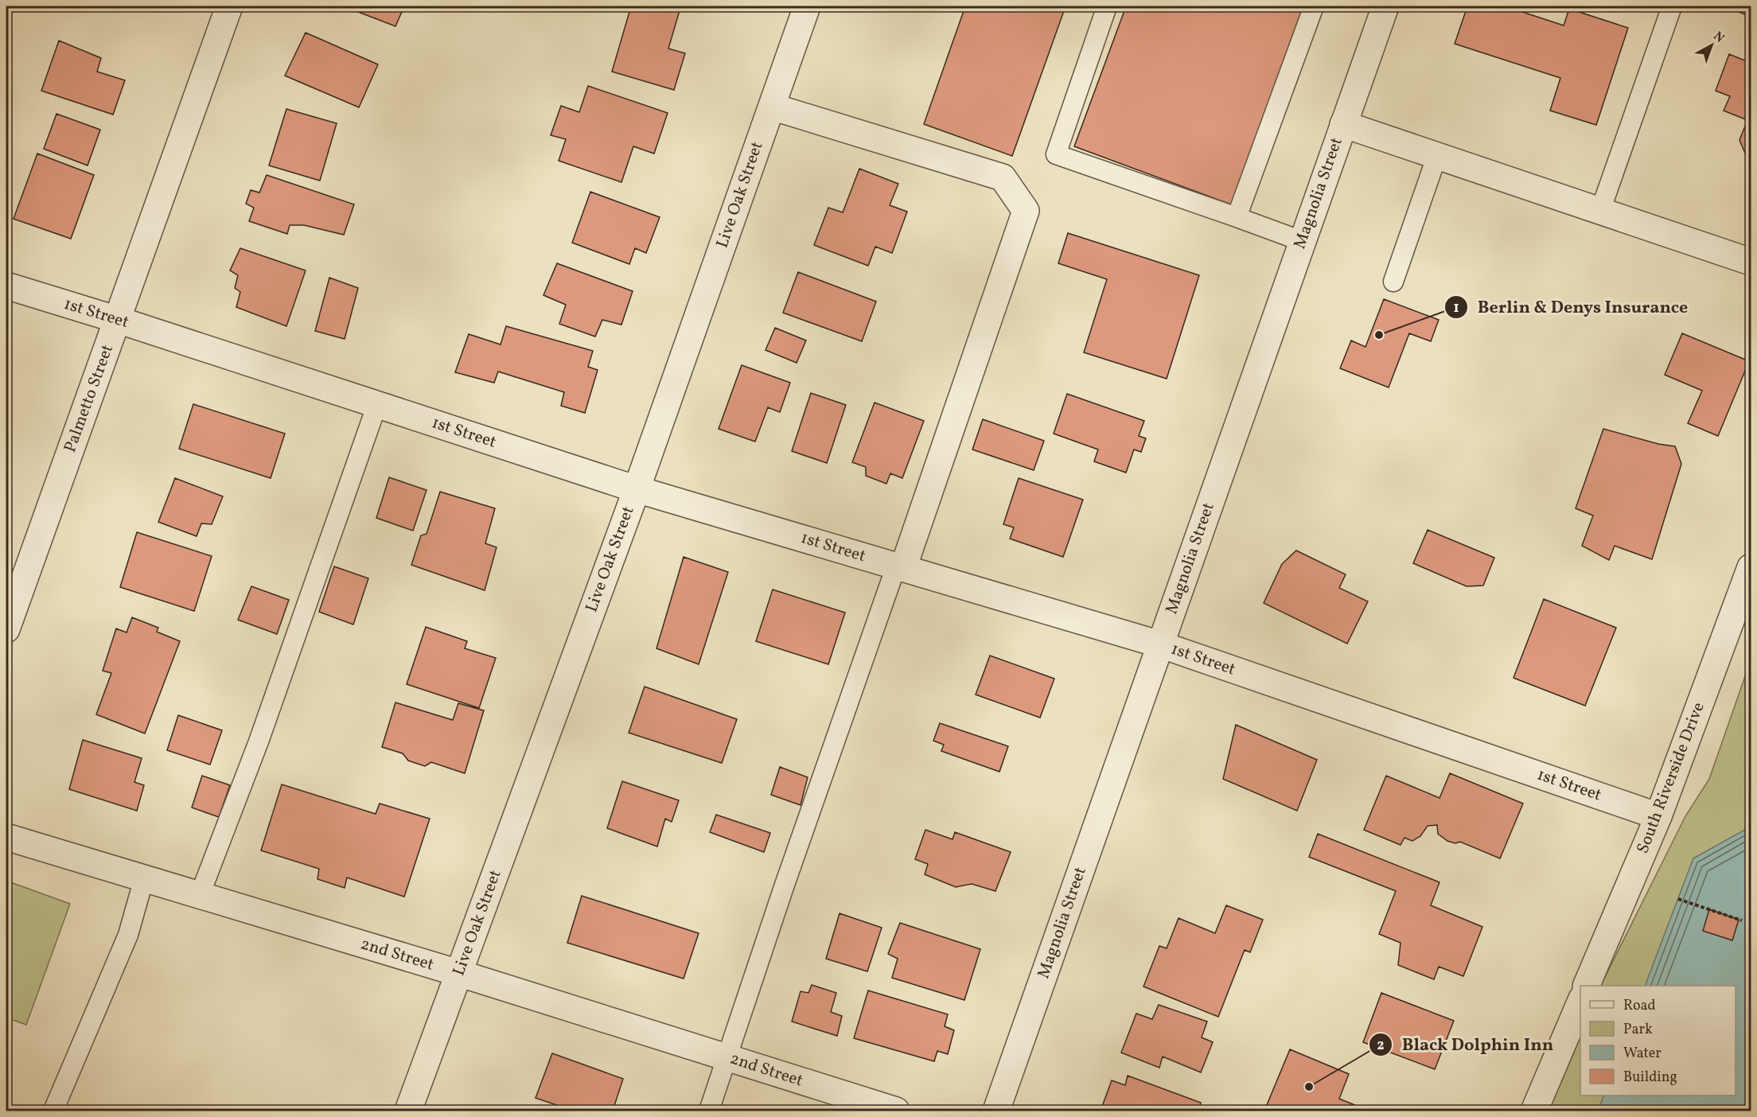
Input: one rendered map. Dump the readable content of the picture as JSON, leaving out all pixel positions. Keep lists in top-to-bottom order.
{
  "streets": {
    "street": [
      "Magnolia Street",
      "Live Oak Street",
      "1st Street",
      "Palmetto Street",
      "South Riverside Drive",
      "2nd Street"
    ]
  },
  "crossings": [
    ["Magnolia Street", "1st Street"],
    ["Live Oak Street", "1st Street"],
    ["Live Oak Street", "2nd Street"],
    ["1st Street", "Palmetto Street"],
    ["1st Street", "South Riverside Drive"]
  ],
  "places": ["Berlin & Denys Insurance", "Black Dolphin Inn"],
  "legend": [
    "Road",
    "Park",
    "Water",
    "Building"
  ],
  "north": "top right"
}
